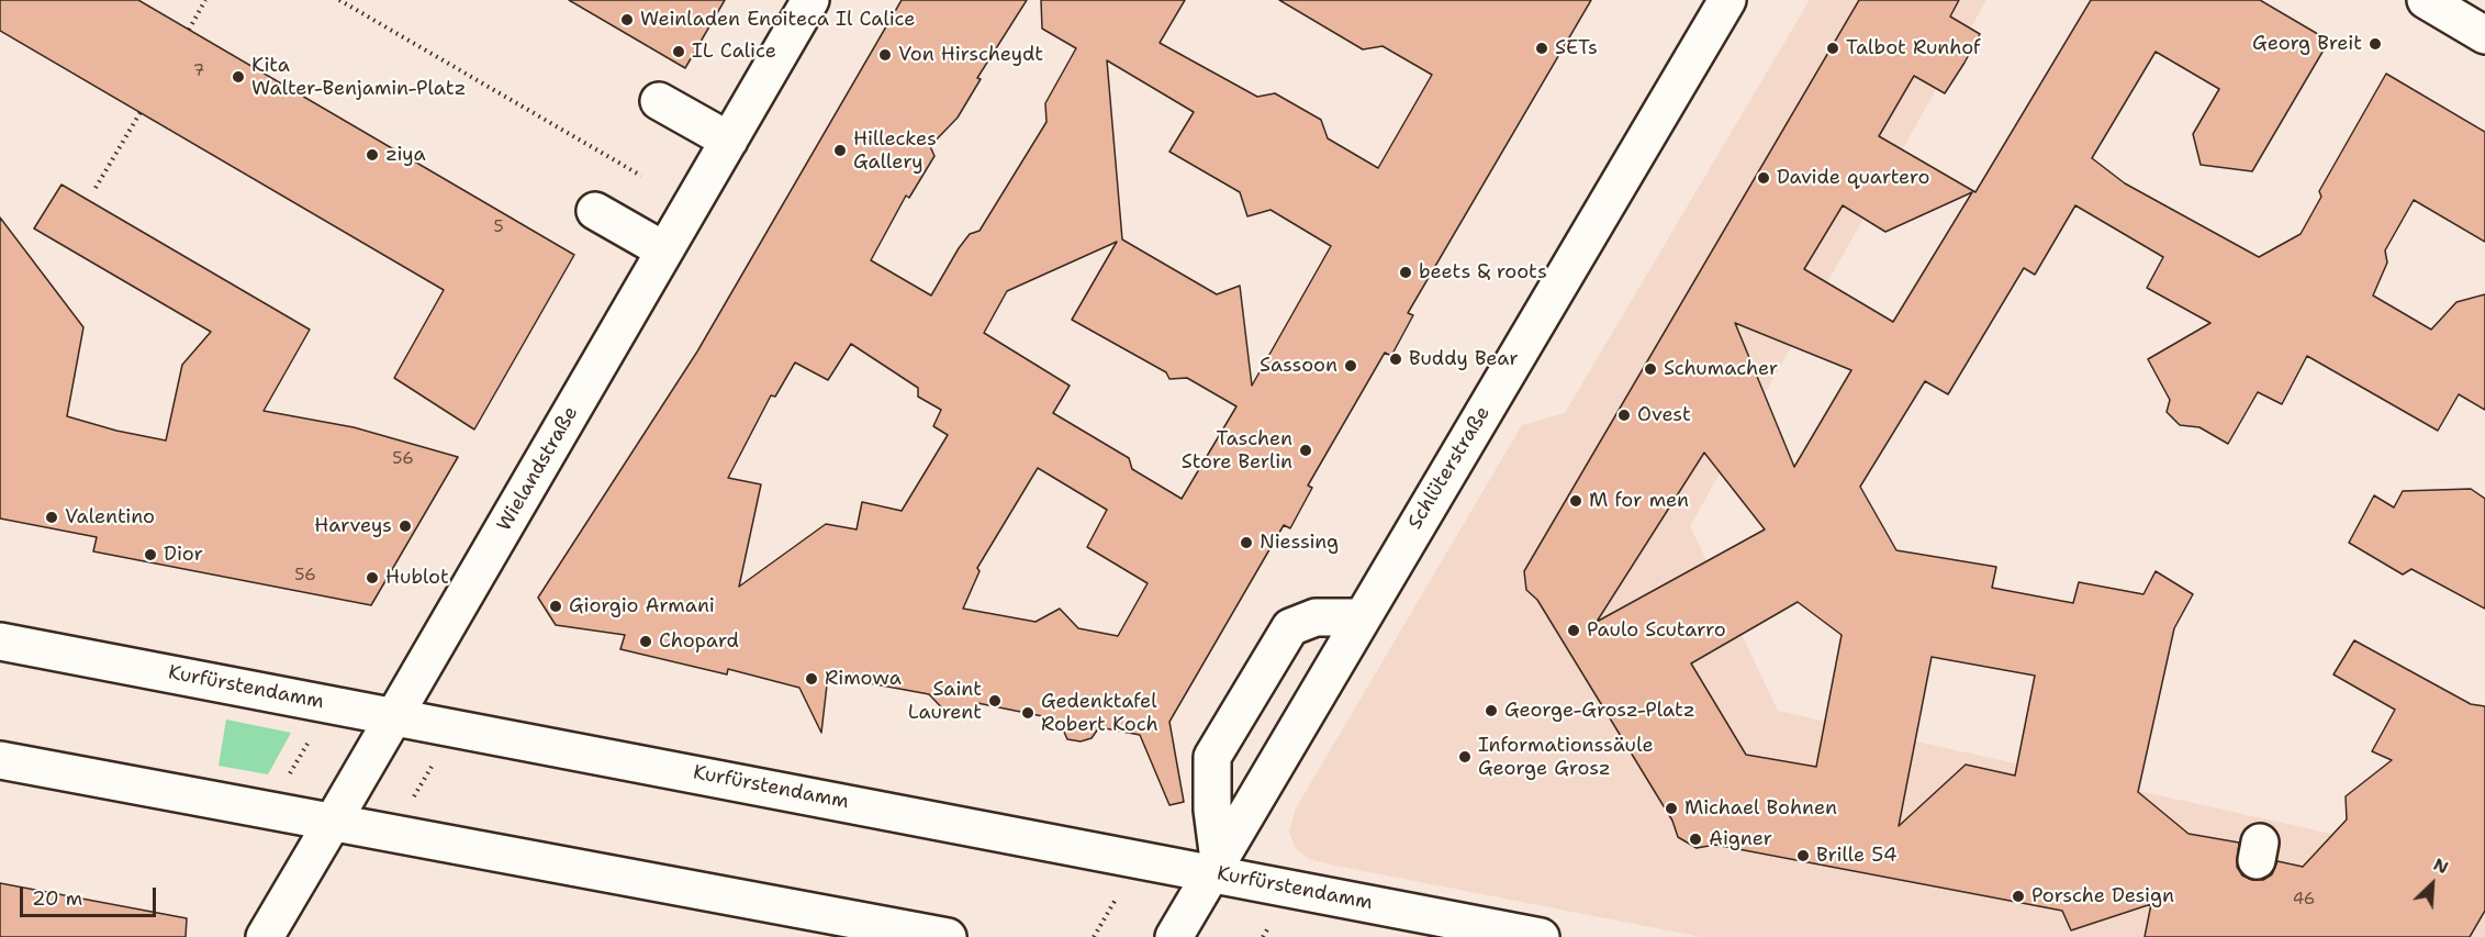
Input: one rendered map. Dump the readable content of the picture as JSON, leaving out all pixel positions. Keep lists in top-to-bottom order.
{
  "streets": {
    "main road": ["Schlüterstraße", "Wielandstraße", "Kurfürstendamm"]
  },
  "crossings": [
    ["Schlüterstraße", "Kurfürstendamm"],
    ["Wielandstraße", "Kurfürstendamm"]
  ],
  "places": [
    "Weinladen Enoiteca Il Calice",
    "Georg Breit",
    "SETs",
    "Talbot Runhof",
    "IL Calice",
    "Von Hirscheydt",
    "Kita Walter-Benjamin-Platz",
    "Hilleckes Gallery",
    "ziya",
    "Davide quartero",
    "beets & roots",
    "Buddy Bear",
    "Sassoon",
    "Schumacher",
    "Ovest",
    "Taschen Store Berlin",
    "M for men",
    "Valentino",
    "Harveys",
    "Niessing",
    "Dior",
    "Hublot",
    "Giorgio Armani",
    "Paulo Scutarro",
    "Chopard",
    "Rimowa",
    "Saint Laurent",
    "George-Grosz-Platz",
    "Gedenktafel Robert Koch",
    "Informationssäule George Grosz",
    "Michael Bohnen",
    "Aigner",
    "Brille 54",
    "Porsche Design"
  ],
  "house_numbers": [
    "7",
    "5",
    "56",
    "56",
    "46"
  ],
  "scale_bar": "20 m",
  "north": "top right"
}
